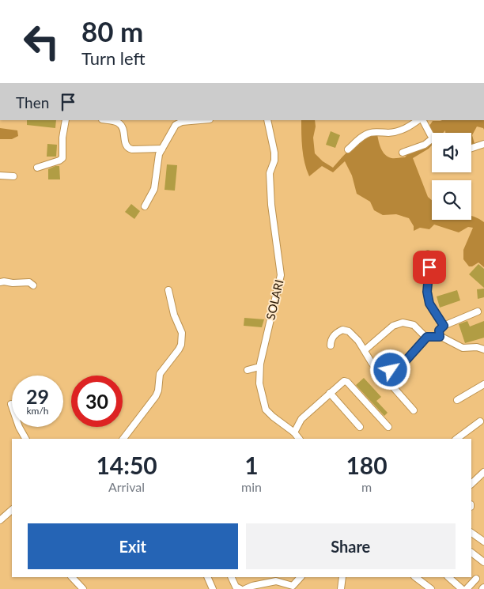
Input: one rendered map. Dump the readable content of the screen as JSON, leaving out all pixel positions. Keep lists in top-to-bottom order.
{
  "streets": {
    "street": ["SOLARI"]
  },
  "page": {
    "turn": ["80 m", "Turn left"],
    "then": "Then",
    "speed": "29 km/h",
    "limit": "30",
    "eta": [
      "14:50",
      "Arrival",
      "1",
      "min",
      "180",
      "m"
    ],
    "buttons": ["Exit", "Share"]
  }
}
